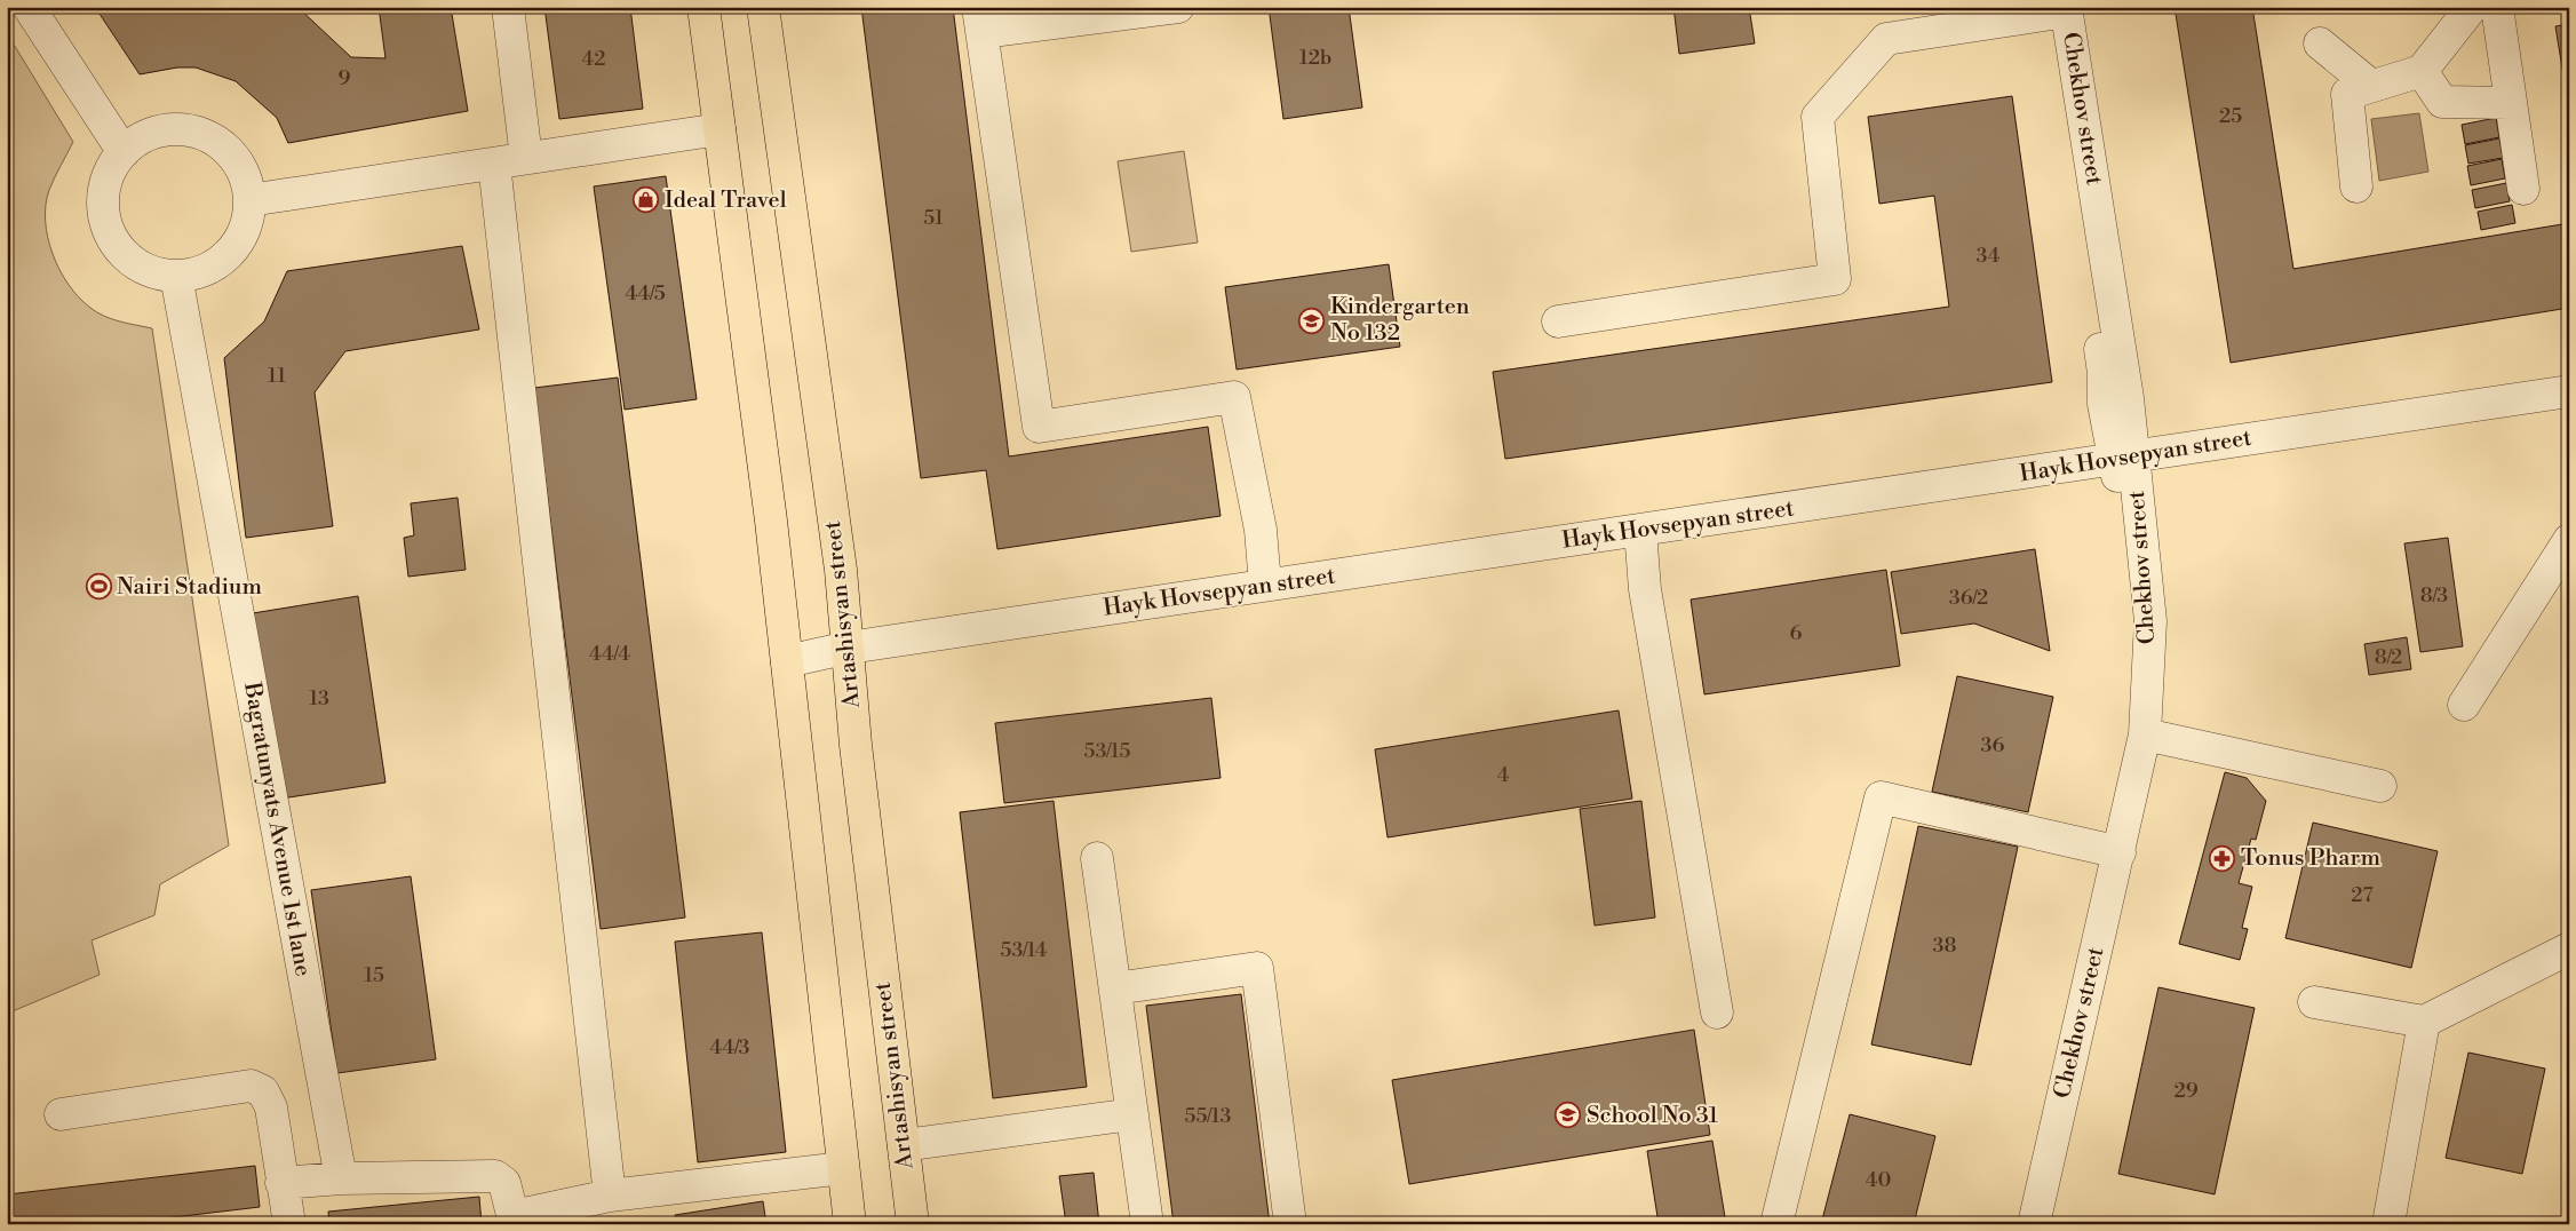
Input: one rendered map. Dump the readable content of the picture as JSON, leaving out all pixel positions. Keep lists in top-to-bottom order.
{
  "streets": {
    "main road": ["Artashisyan street"],
    "street": ["Chekhov street", "Hayk Hovsepyan street", "Bagratunyats Avenue 1st lane"]
  },
  "crossings": [
    ["Chekhov street", "Hayk Hovsepyan street"],
    ["Hayk Hovsepyan street", "Artashisyan street"]
  ],
  "places": {
    "shop": ["Ideal Travel"],
    "school or university": ["Kindergarten No 132", "School No 31"],
    "sports": ["Nairi Stadium"],
    "pharmacy": ["Tonus Pharm"]
  },
  "house_numbers": [
    "12b",
    "42",
    "9",
    "25",
    "51",
    "34",
    "44/5",
    "11",
    "8/3",
    "36/2",
    "6",
    "44/4",
    "8/2",
    "13",
    "36",
    "53/15",
    "4",
    "27",
    "38",
    "53/14",
    "15",
    "44/3",
    "29",
    "55/13",
    "40"
  ]
}
